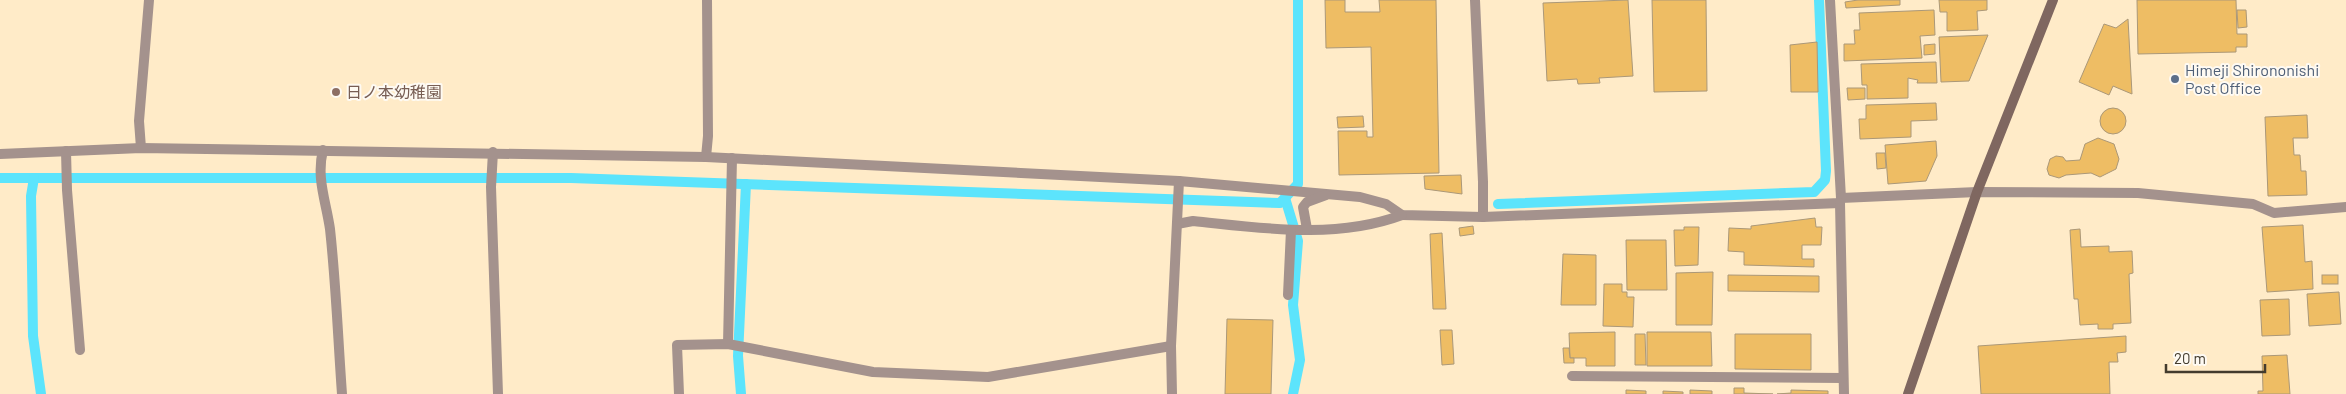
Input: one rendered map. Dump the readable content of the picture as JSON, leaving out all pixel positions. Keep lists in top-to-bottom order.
{
  "places": ["Himeji Shirononishi Post Office", "日ノ本幼稚園"],
  "scale_bar": "20 m"
}
